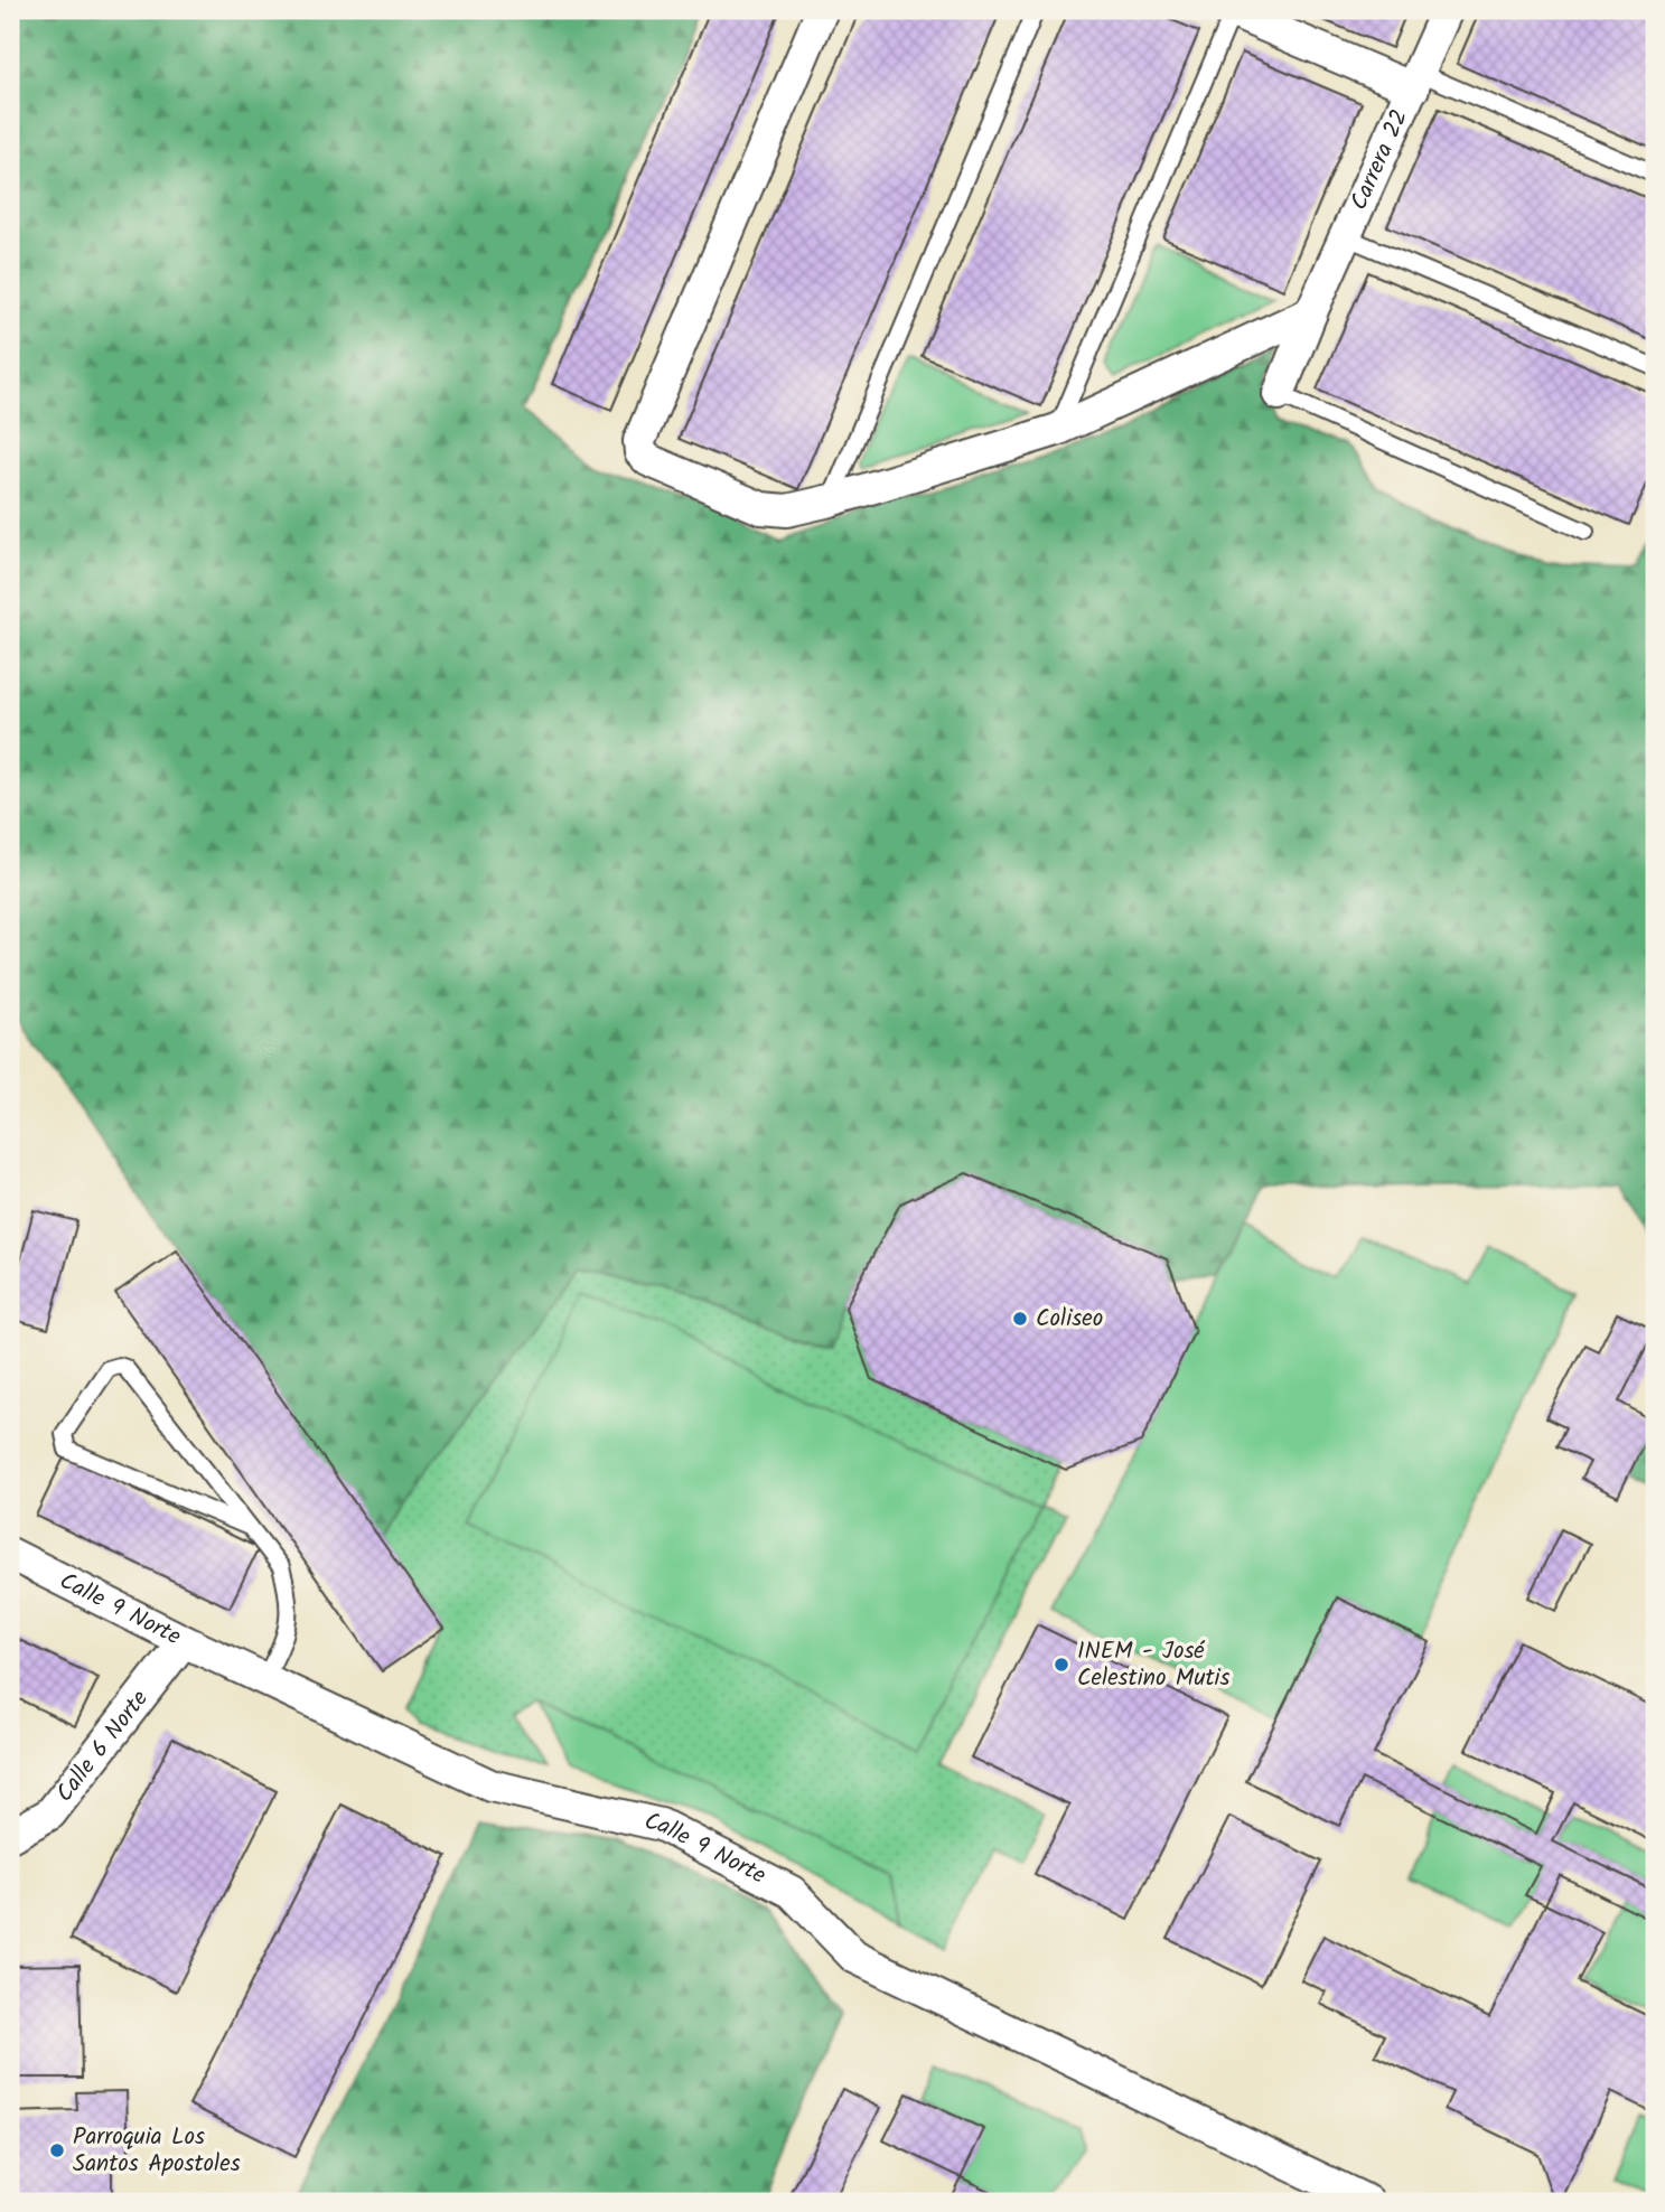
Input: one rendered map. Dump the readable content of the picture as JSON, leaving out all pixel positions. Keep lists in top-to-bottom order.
{
  "streets": {
    "street": ["Carrera 22", "Calle 9 Norte", "Calle 6 Norte"]
  },
  "crossings": [
    ["Calle 9 Norte", "Calle 6 Norte"]
  ],
  "places": ["Coliseo", "INEM - José Celestino Mutis", "Parroquia Los Santos Apostoles"]
}
